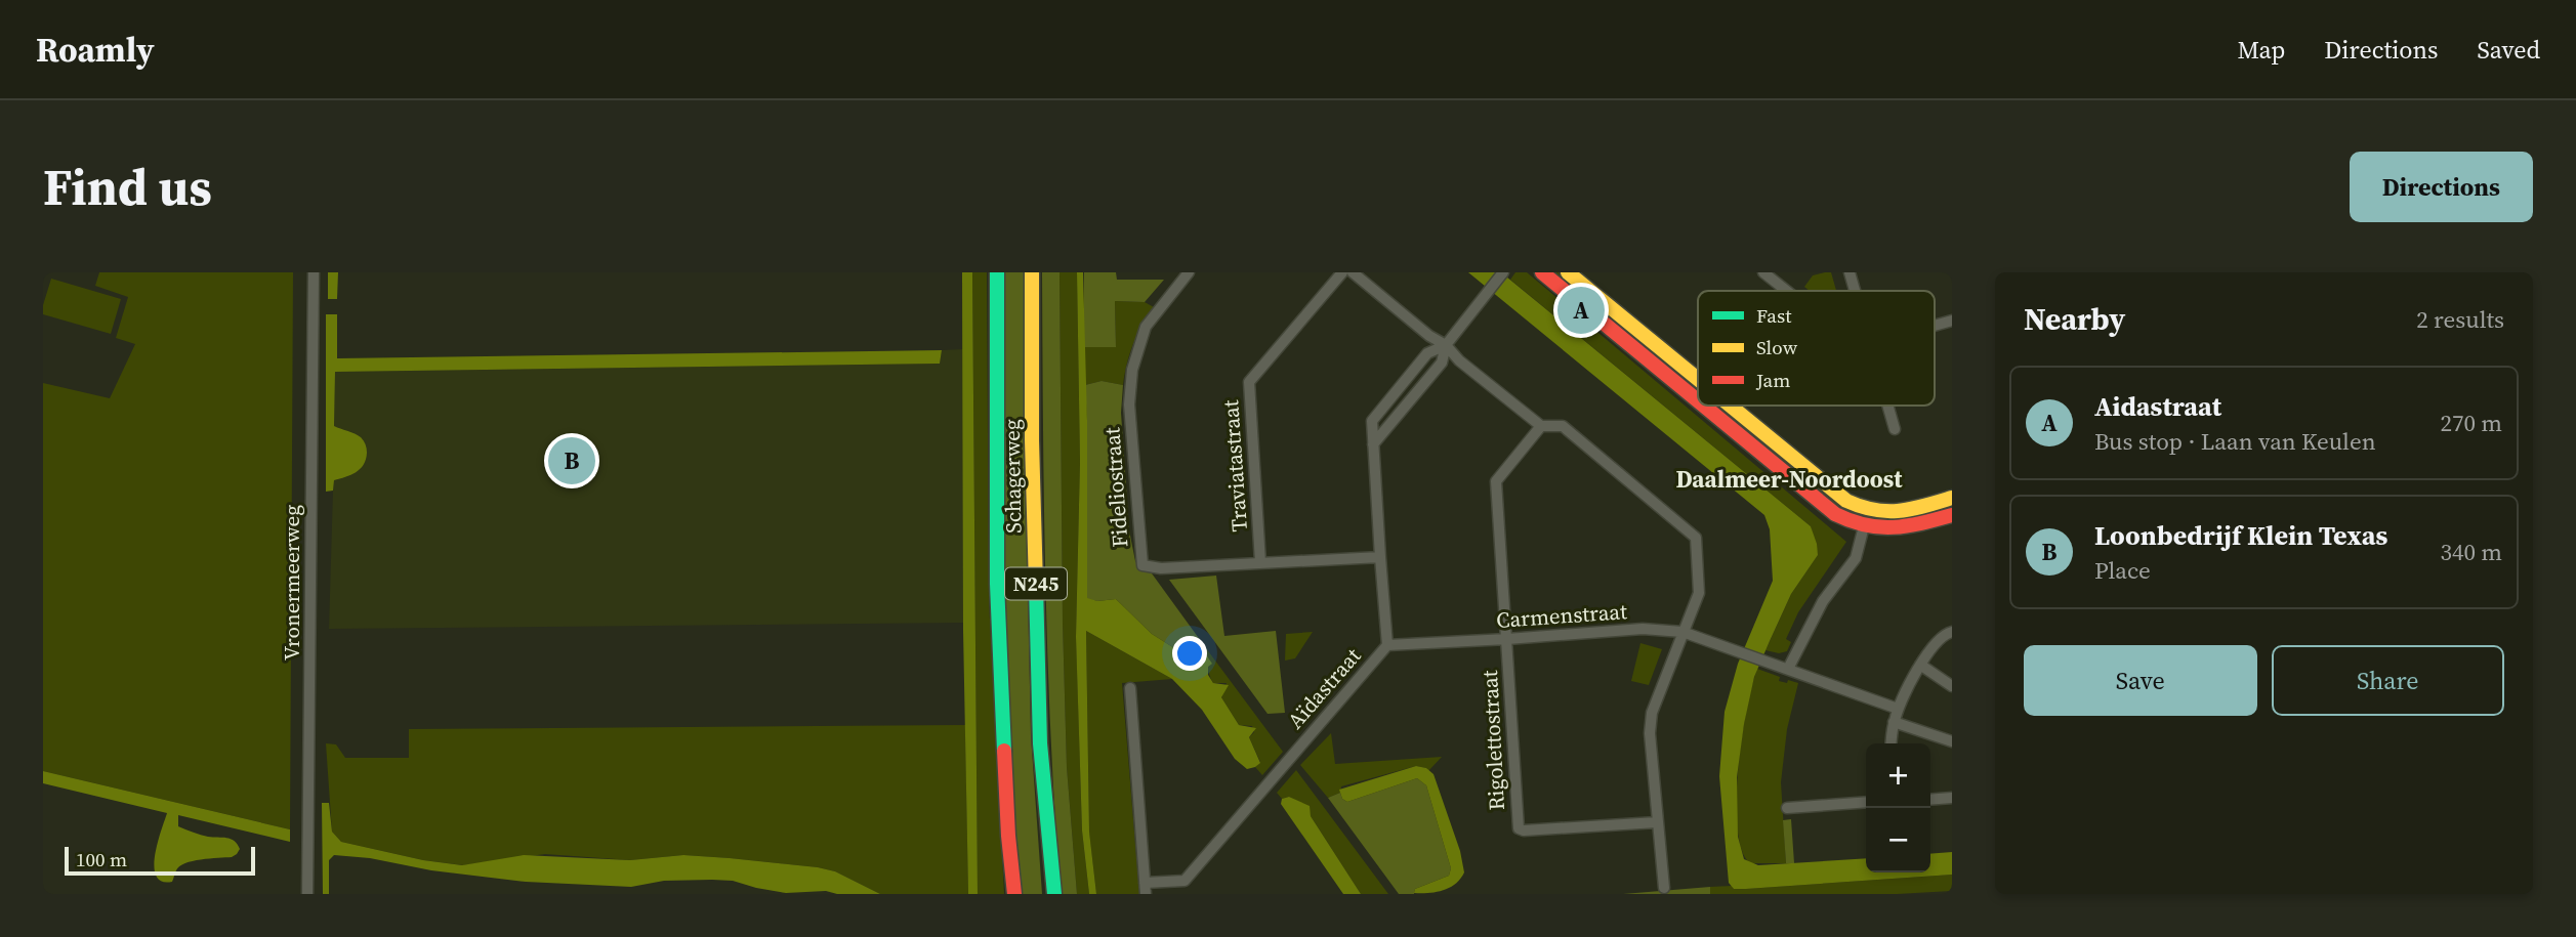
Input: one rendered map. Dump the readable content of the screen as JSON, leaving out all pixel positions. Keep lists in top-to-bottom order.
{
  "streets": {
    "main road": ["Schagerweg", "N245"],
    "street": [
      "Traviatastraat",
      "Fideliostraat",
      "Vronermeerweg",
      "Carmenstraat",
      "Aïdastraat",
      "Rigolettostraat"
    ]
  },
  "crossings": [
    ["Traviatastraat", "Fideliostraat"],
    ["Fideliostraat", "Aïdastraat"],
    ["Carmenstraat", "Aïdastraat"],
    ["Carmenstraat", "Rigolettostraat"]
  ],
  "districts": ["Daalmeer-Noordoost"],
  "legend": ["Fast", "Slow", "Jam"],
  "scale_bar": "100 m",
  "page": {
    "header": "Roamly",
    "nav": ["Map", "Directions", "Saved"],
    "buttons": [
      "Directions",
      ["Save", "Share"]
    ],
    "title": "Find us",
    "heading": ["Nearby", "2 results"],
    "pins": ["A", "B"],
    "list": [
      {
        "mark": "A",
        "name": "Aidastraat",
        "note": "Bus stop · Laan van Keulen",
        "value": "270 m"
      },
      {
        "mark": "B",
        "name": "Loonbedrijf Klein Texas",
        "note": "Place",
        "value": "340 m"
      }
    ],
    "map_buttons": ["+", "−"],
    "scale": "100 m"
  }
}
